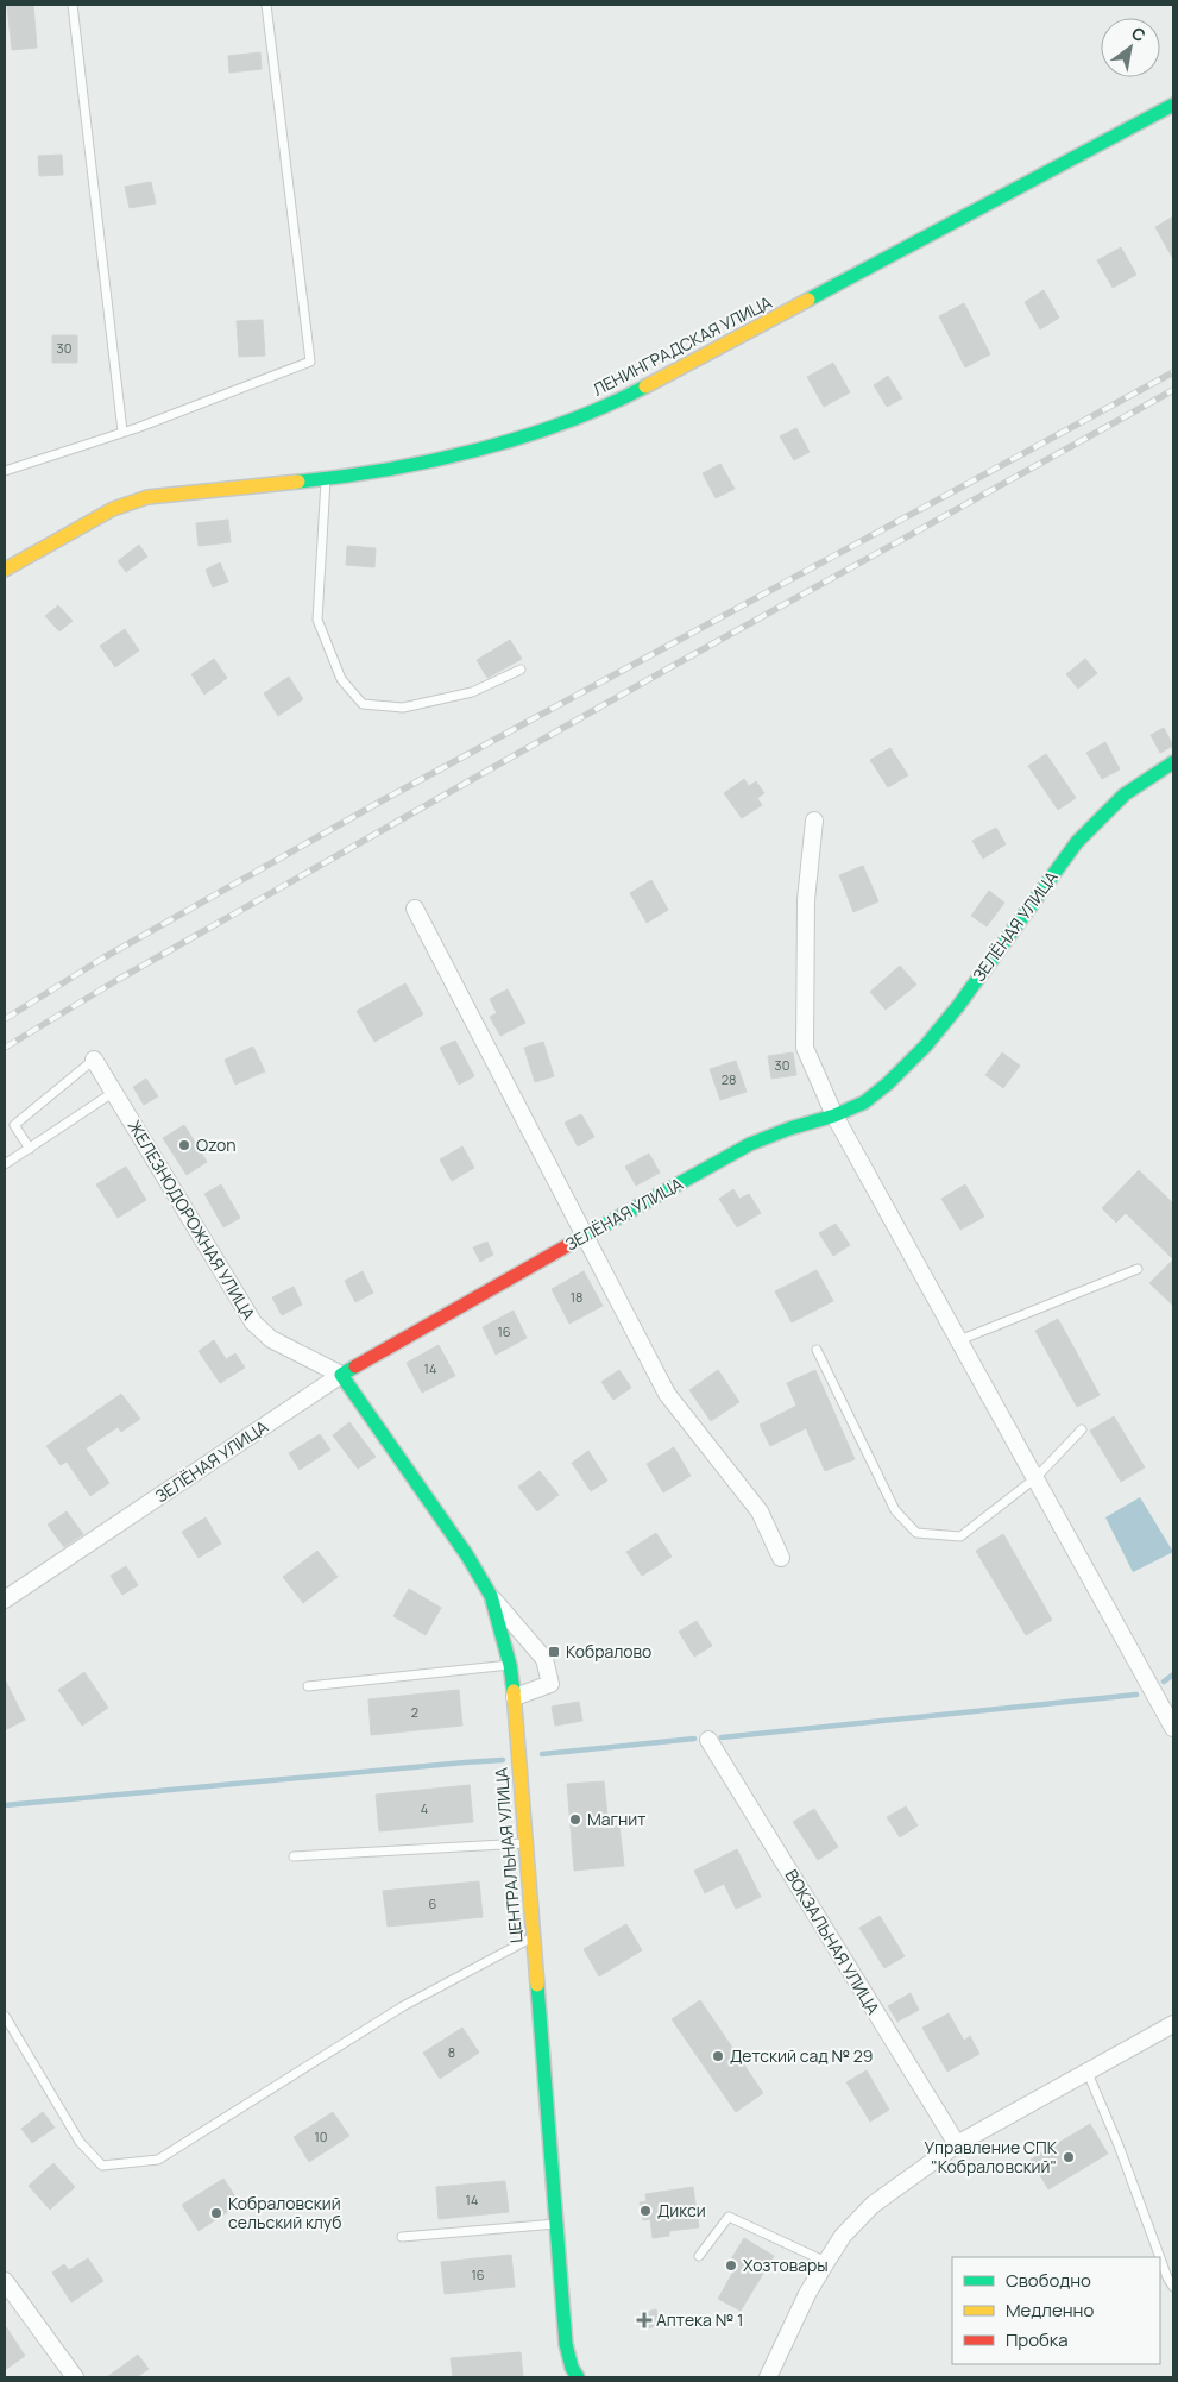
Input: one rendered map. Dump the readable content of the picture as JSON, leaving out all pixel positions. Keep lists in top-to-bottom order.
{
  "streets": {
    "street": [
      "ЛЕНИНГРАДСКАЯ УЛИЦА",
      "ЗЕЛЁНАЯ УЛИЦА",
      "ЖЕЛЕЗНОДОРОЖНАЯ УЛИЦА",
      "ЦЕНТРАЛЬНАЯ УЛИЦА",
      "ВОКЗАЛЬНАЯ УЛИЦА"
    ]
  },
  "crossings": [
    ["ЗЕЛЁНАЯ УЛИЦА", "ЖЕЛЕЗНОДОРОЖНАЯ УЛИЦА"],
    ["ЗЕЛЁНАЯ УЛИЦА", "ЦЕНТРАЛЬНАЯ УЛИЦА"],
    ["ЖЕЛЕЗНОДОРОЖНАЯ УЛИЦА", "ЦЕНТРАЛЬНАЯ УЛИЦА"]
  ],
  "places": {
    "other": [
      "Ozon",
      "Магнит",
      "Детский сад № 29",
      "Управление СПК \"Кобраловский\"",
      "Дикси",
      "Кобраловский сельский клуб",
      "Хозтовары"
    ],
    "transit": ["Кобралово"],
    "health": ["Аптека № 1"]
  },
  "house_numbers": [
    "30",
    "30",
    "28",
    "18",
    "16",
    "14",
    "2",
    "4",
    "6",
    "8",
    "10",
    "14",
    "16"
  ],
  "legend": ["Свободно", "Медленно", "Пробка"],
  "north": "top right"
}
